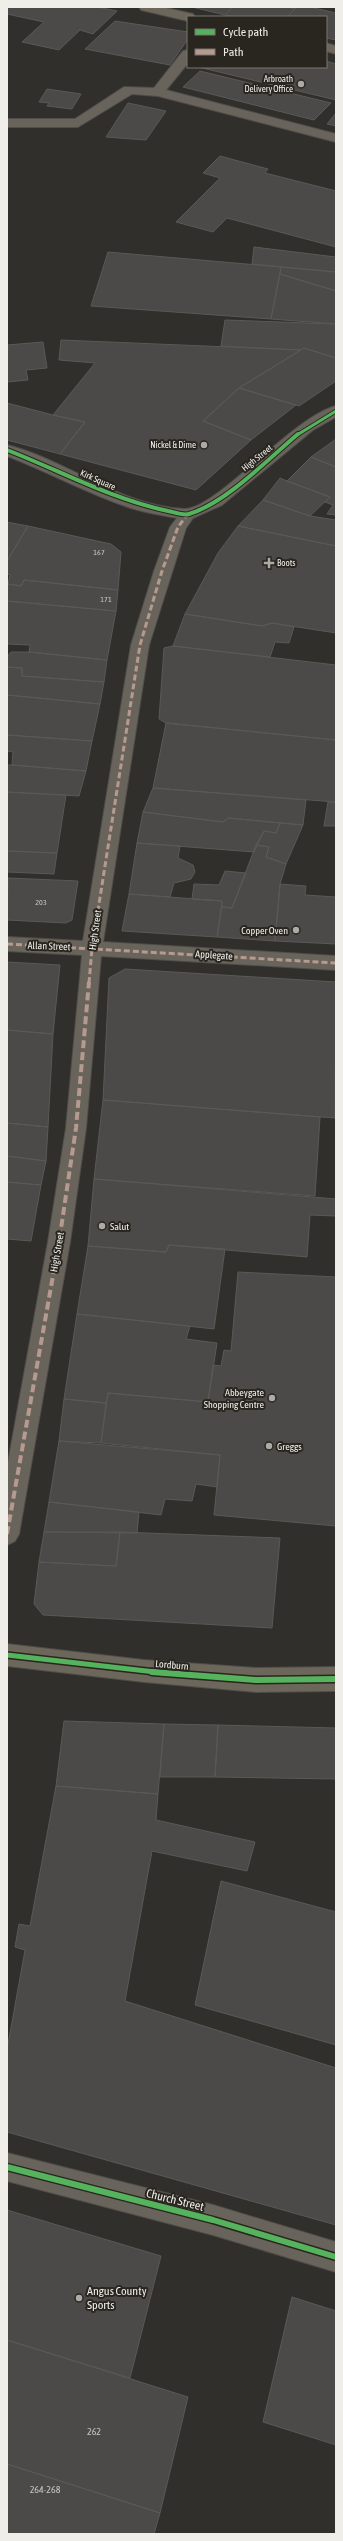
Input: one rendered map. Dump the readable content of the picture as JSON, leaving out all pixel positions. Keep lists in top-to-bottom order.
{
  "streets": {
    "street": [
      "High Street",
      "Kirk Square",
      "Allan Street",
      "Applegate",
      "Lordburn",
      "Church Street"
    ]
  },
  "crossings": [
    ["High Street", "Kirk Square"],
    ["High Street", "Allan Street"],
    ["High Street", "Applegate"],
    ["Allan Street", "Applegate"]
  ],
  "places": {
    "other": [
      "Arbroath Delivery Office",
      "Nickel & Dime",
      "Copper Oven",
      "Salut",
      "Abbeygate Shopping Centre",
      "Greggs",
      "Angus County Sports"
    ],
    "health": ["Boots"]
  },
  "house_numbers": [
    "167",
    "171",
    "203",
    "262",
    "264-268"
  ],
  "legend": ["Cycle path", "Path"]
}
